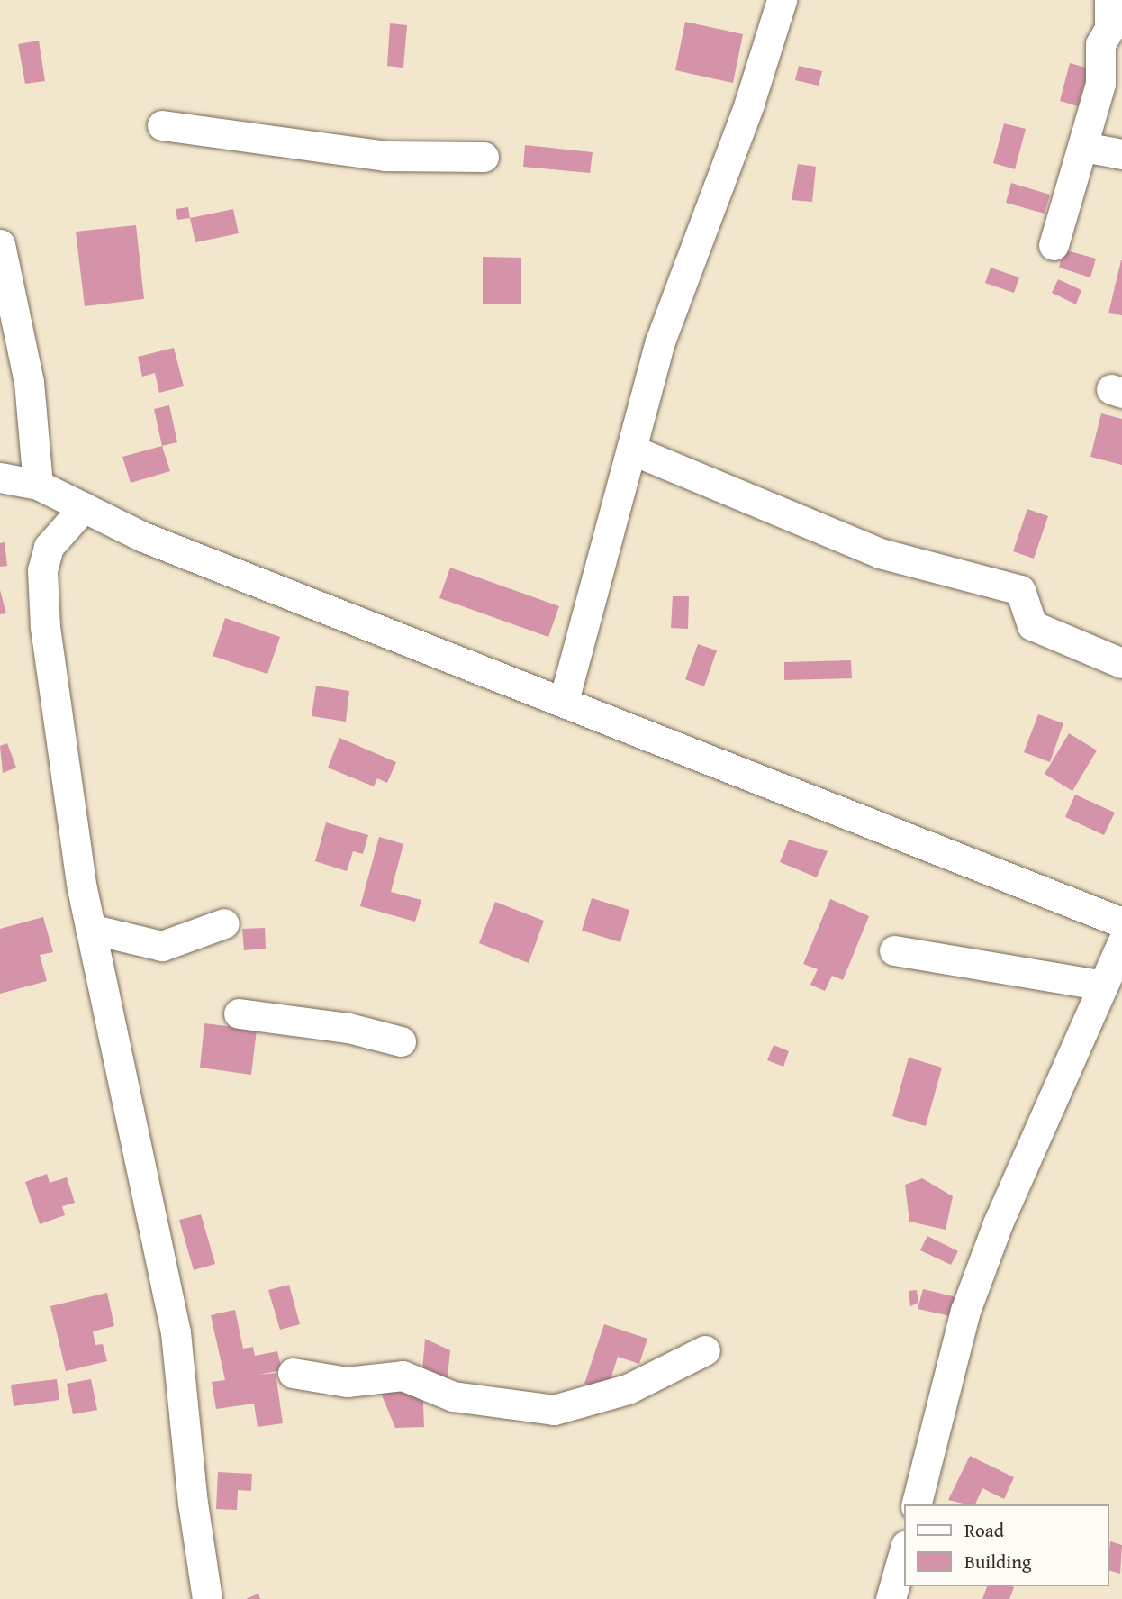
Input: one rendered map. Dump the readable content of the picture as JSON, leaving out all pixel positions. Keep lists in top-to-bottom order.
{
  "legend": ["Road", "Building"]
}
